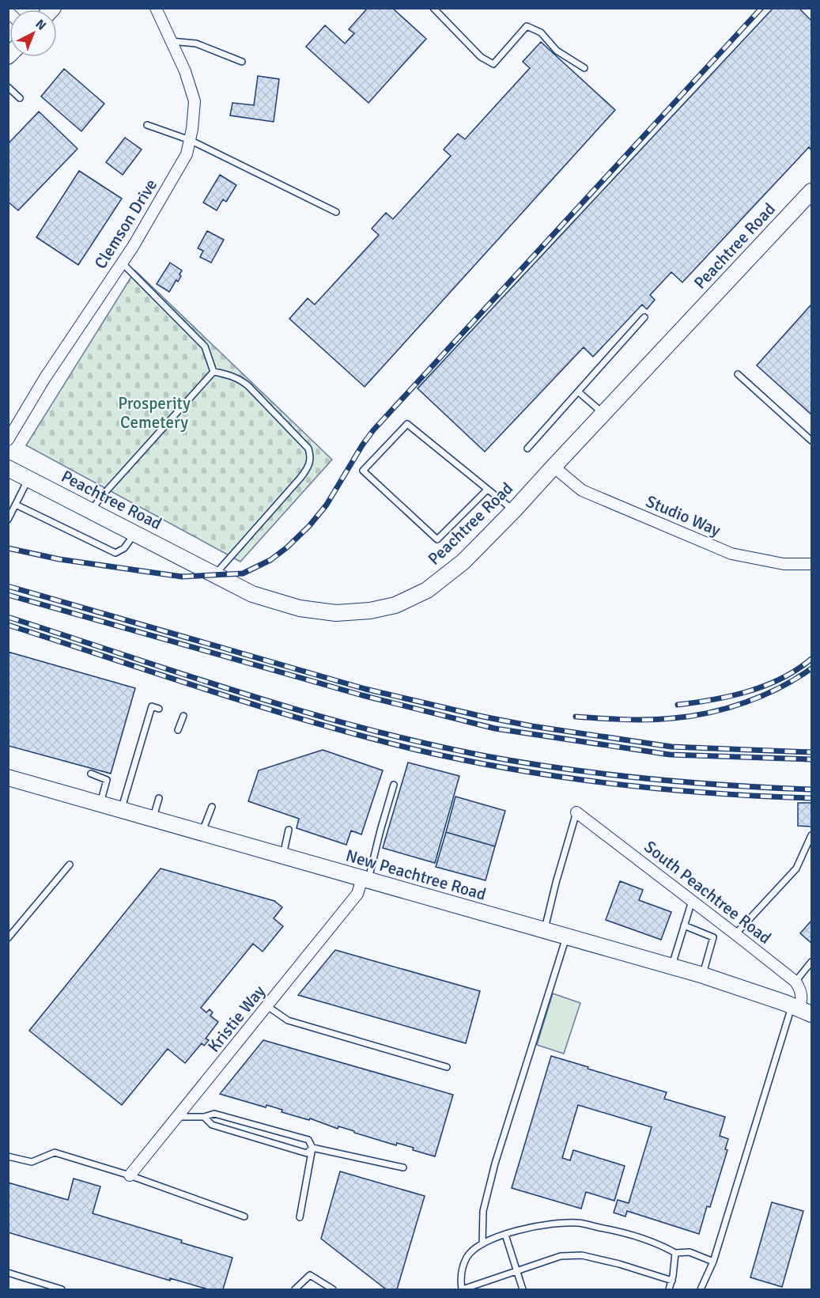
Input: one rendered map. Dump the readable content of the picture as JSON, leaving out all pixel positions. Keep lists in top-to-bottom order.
{
  "streets": {
    "street": [
      "Clemson Drive",
      "Peachtree Road",
      "Studio Way",
      "New Peachtree Road",
      "South Peachtree Road",
      "Kristie Way"
    ]
  },
  "crossings": [
    ["Peachtree Road", "Studio Way"],
    ["New Peachtree Road", "Kristie Way"]
  ],
  "parks": ["Prosperity Cemetery"],
  "north": "top right"
}
